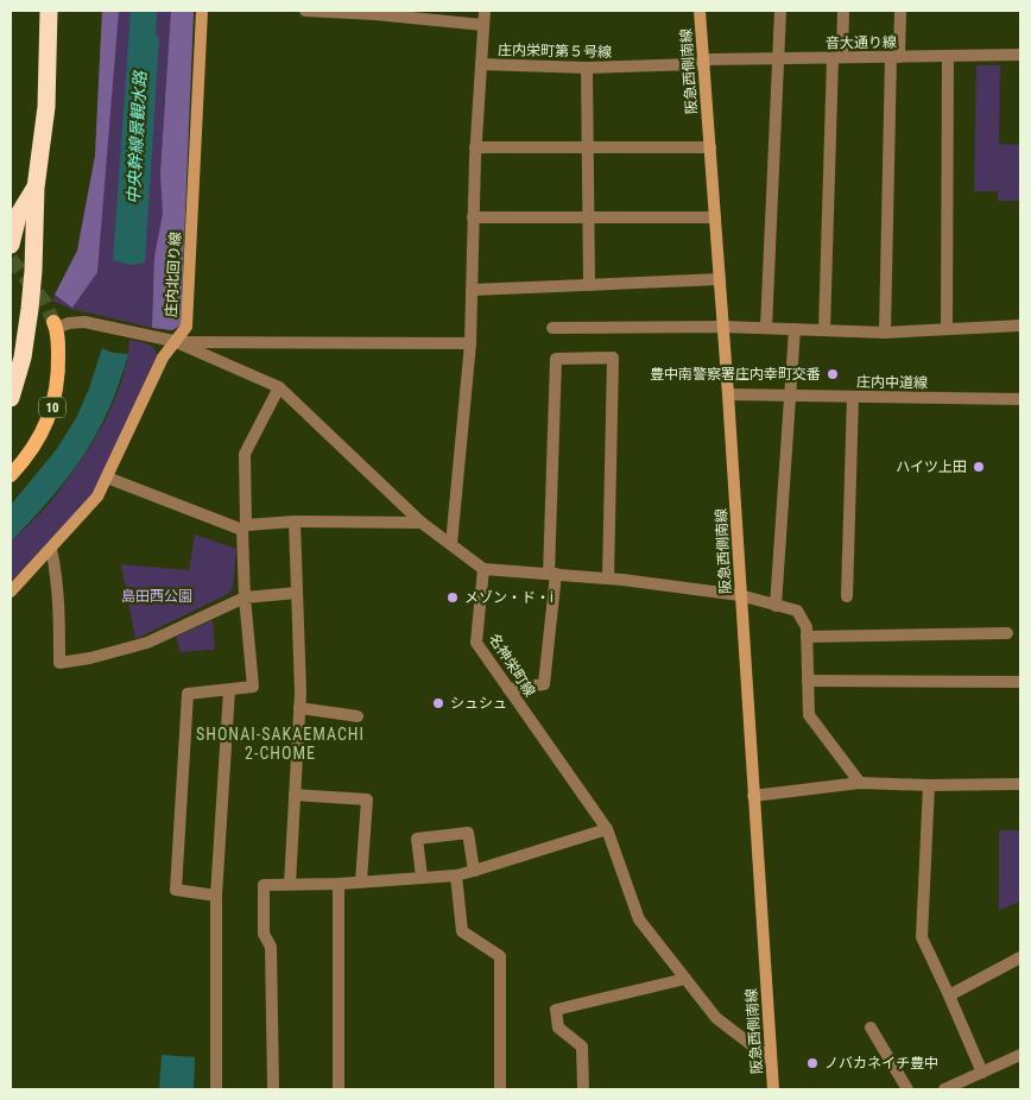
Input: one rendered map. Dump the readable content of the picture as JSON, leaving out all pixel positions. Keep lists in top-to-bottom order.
{
  "streets": {
    "main road": ["10"],
    "street": [
      "音大通り線",
      "庄内栄町第５号線",
      "阪急西側南線",
      "庄内北回り線",
      "庄内中道線",
      "名神栄町線"
    ]
  },
  "crossings": [
    ["音大通り線", "庄内栄町第５号線"],
    ["音大通り線", "阪急西側南線"],
    ["庄内栄町第５号線", "阪急西側南線"],
    ["阪急西側南線", "庄内中道線"],
    ["阪急西側南線", "名神栄町線"]
  ],
  "districts": ["SHONAI-SAKAEMACHI 2-CHOME"],
  "water": ["中央幹線景観水路"],
  "parks": ["島田西公園"],
  "places": [
    "豊中南警察署庄内幸町交番",
    "ハイツ上田",
    "メゾン・ド・i",
    "シュシュ",
    "ノバカネイチ豊中"
  ]
}
